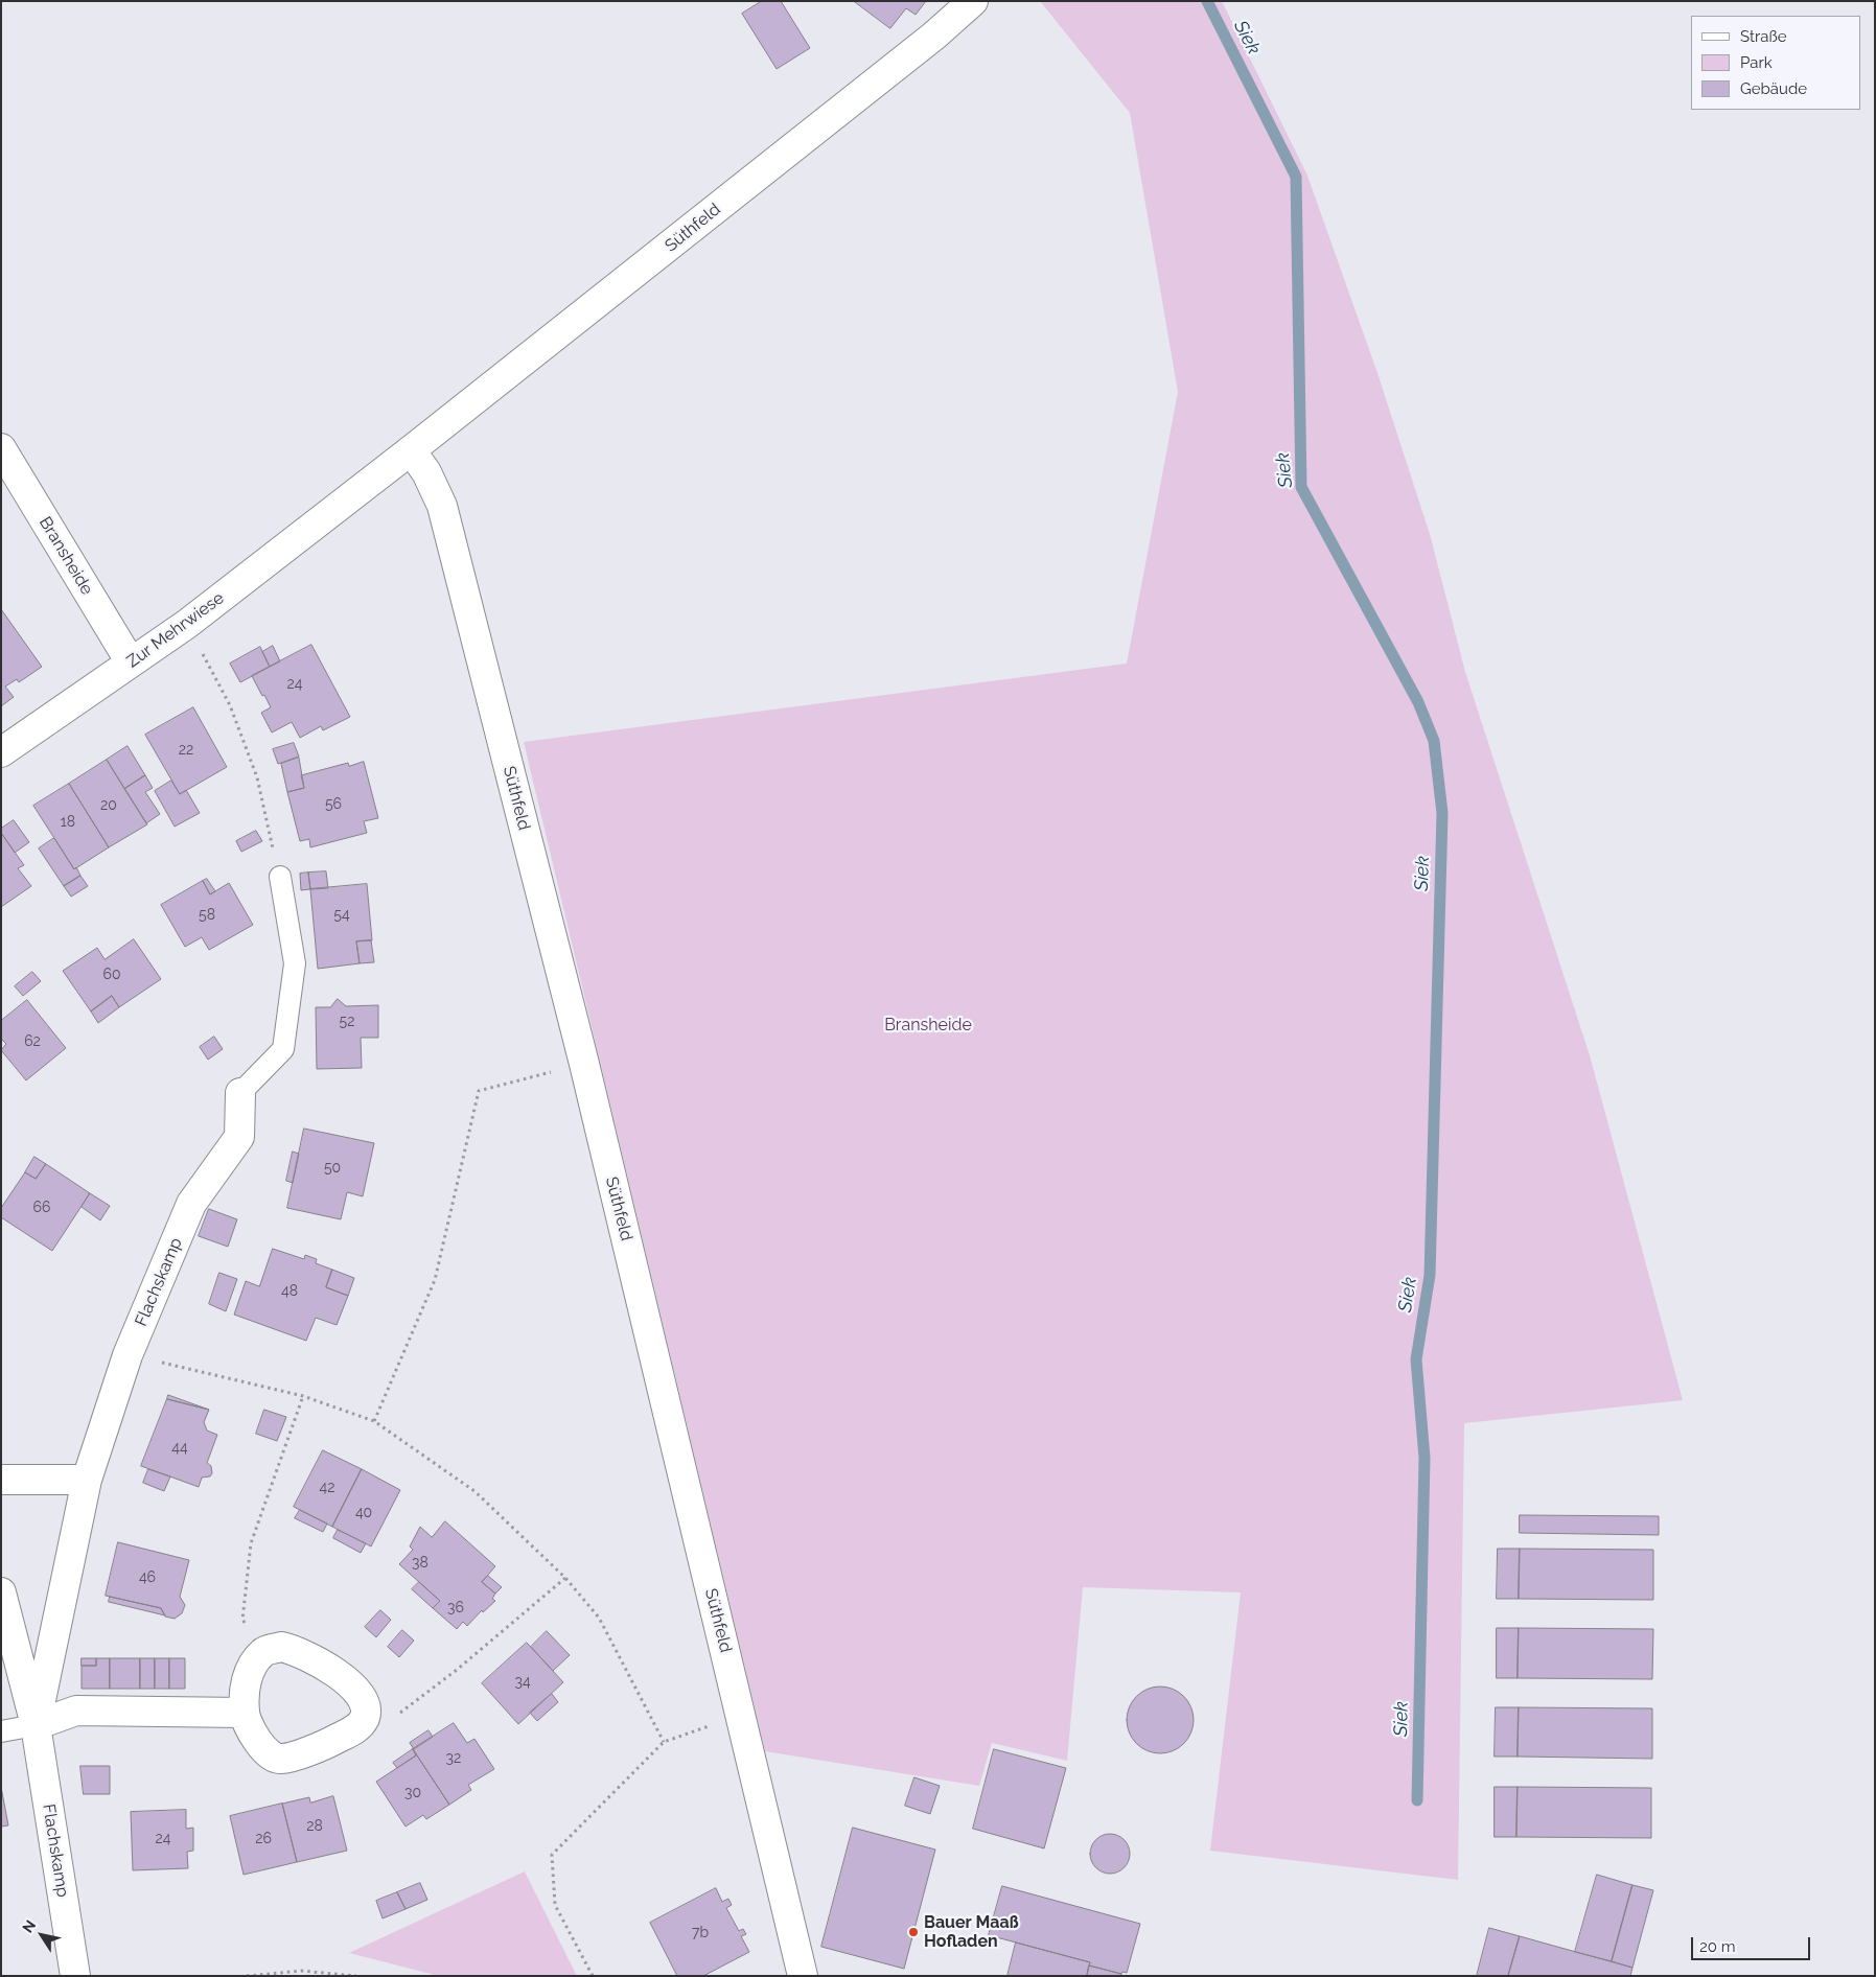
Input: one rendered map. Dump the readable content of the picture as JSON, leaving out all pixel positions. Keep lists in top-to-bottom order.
{
  "streets": {
    "street": [
      "Süthfeld",
      "Bransheide",
      "Zur Mehrwiese",
      "Flachskamp"
    ]
  },
  "crossings": [
    ["Süthfeld", "Zur Mehrwiese"],
    ["Bransheide", "Zur Mehrwiese"]
  ],
  "water": ["Siek"],
  "parks": ["Bransheide"],
  "places": ["Bauer Maaß Hofladen"],
  "house_numbers": [
    "24",
    "22",
    "56",
    "20",
    "18",
    "58",
    "54",
    "60",
    "52",
    "62",
    "50",
    "66",
    "48",
    "44",
    "42",
    "40",
    "38",
    "46",
    "36",
    "34",
    "32",
    "30",
    "28",
    "24",
    "26",
    "7b"
  ],
  "legend": ["Straße", "Park", "Gebäude"],
  "scale_bar": "20 m",
  "north": "top left"
}
